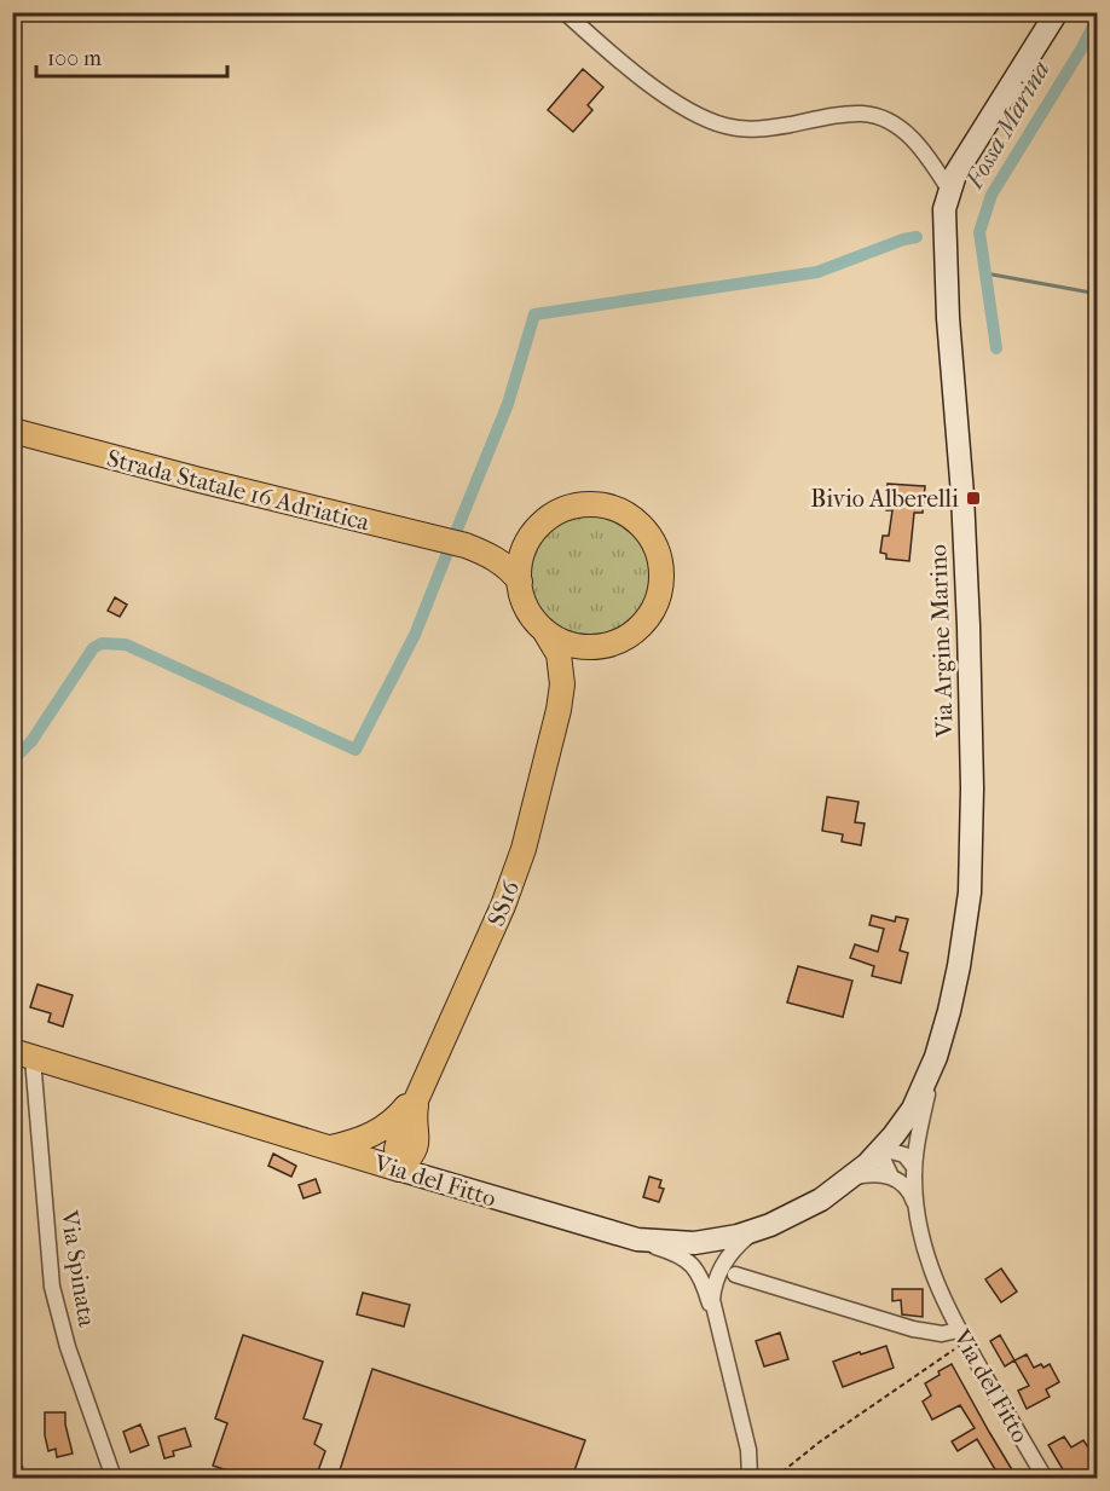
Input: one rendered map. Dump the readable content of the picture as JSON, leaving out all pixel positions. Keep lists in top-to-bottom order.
{
  "streets": {
    "main road": ["Strada Statale 16 Adriatica", "SS16", "Via del Fitto"],
    "street": ["Via Argine Marino", "Via Spinata"]
  },
  "crossings": [
    ["Strada Statale 16 Adriatica", "SS16"],
    ["Via Argine Marino", "Via del Fitto"],
    ["SS16", "Via del Fitto"],
    ["Via del Fitto", "Via Spinata"]
  ],
  "water": ["Fossa Marina"],
  "places": {
    "transit": ["Bivio Alberelli"]
  },
  "scale_bar": "100 m"
}
